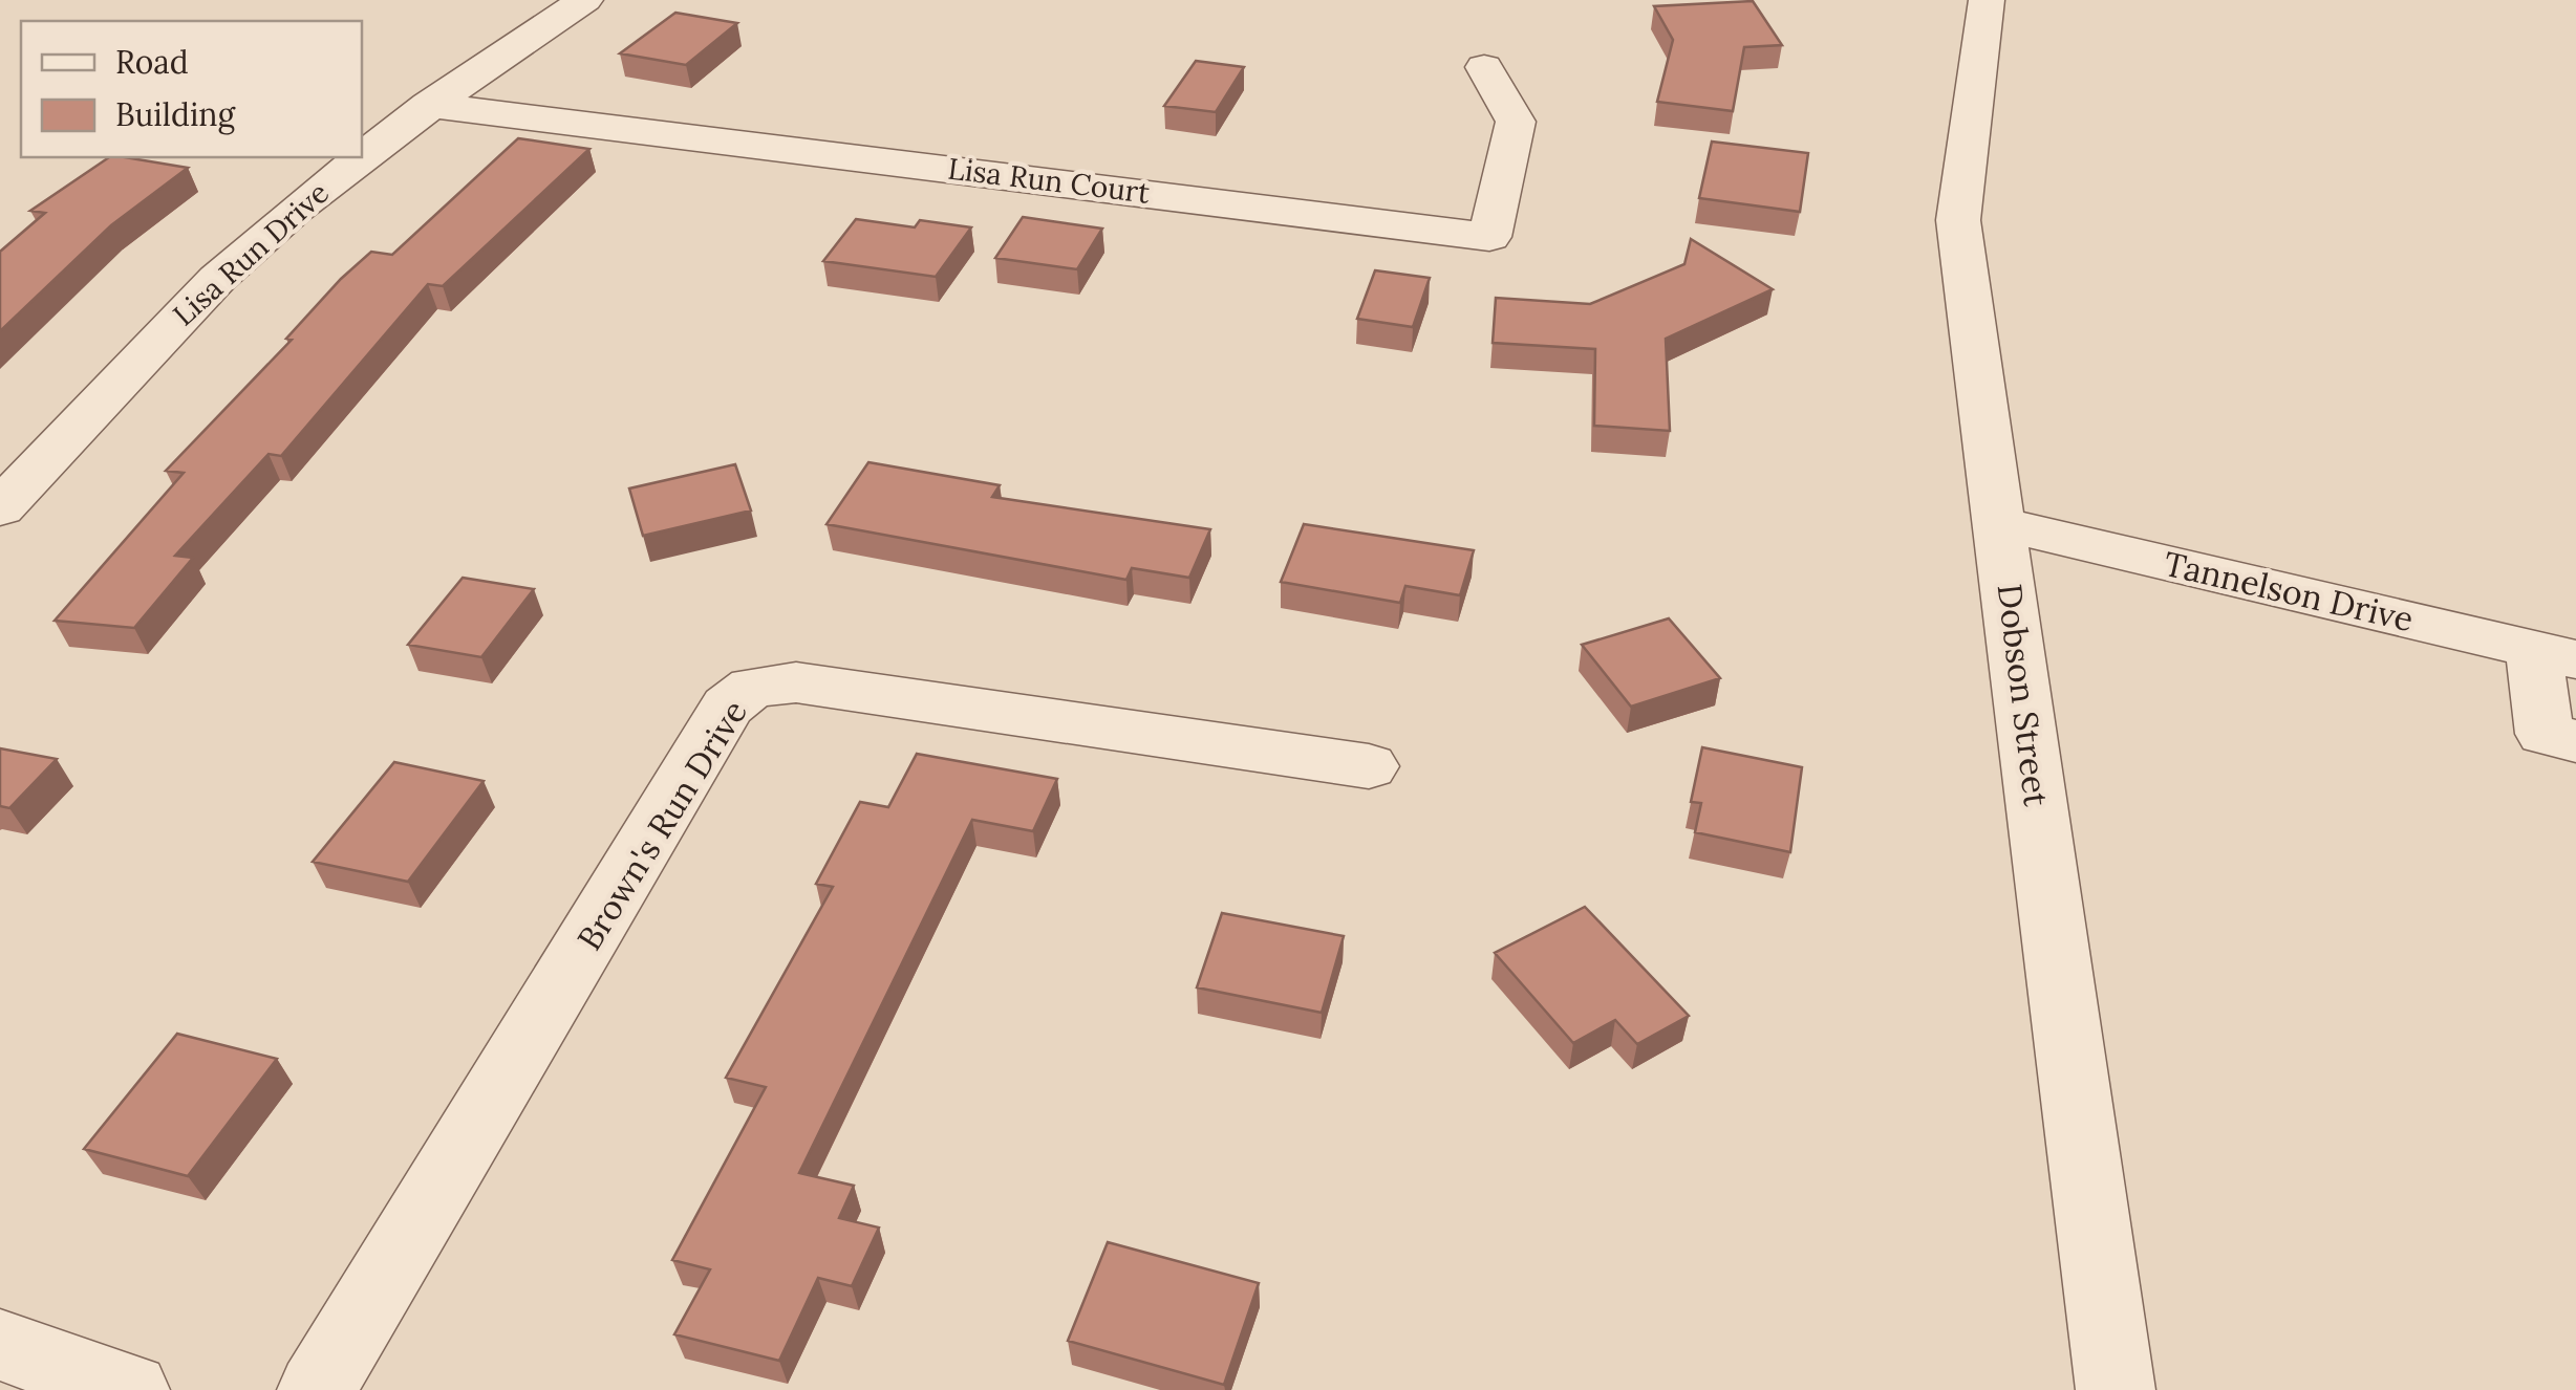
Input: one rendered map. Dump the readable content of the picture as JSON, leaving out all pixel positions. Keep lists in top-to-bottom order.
{
  "streets": {
    "street": [
      "Lisa Run Court",
      "Lisa Run Drive",
      "Tannelson Drive",
      "Dobson Street",
      "Brown's Run Drive"
    ]
  },
  "crossings": [
    ["Lisa Run Court", "Lisa Run Drive"],
    ["Tannelson Drive", "Dobson Street"]
  ],
  "legend": ["Road", "Building"]
}
